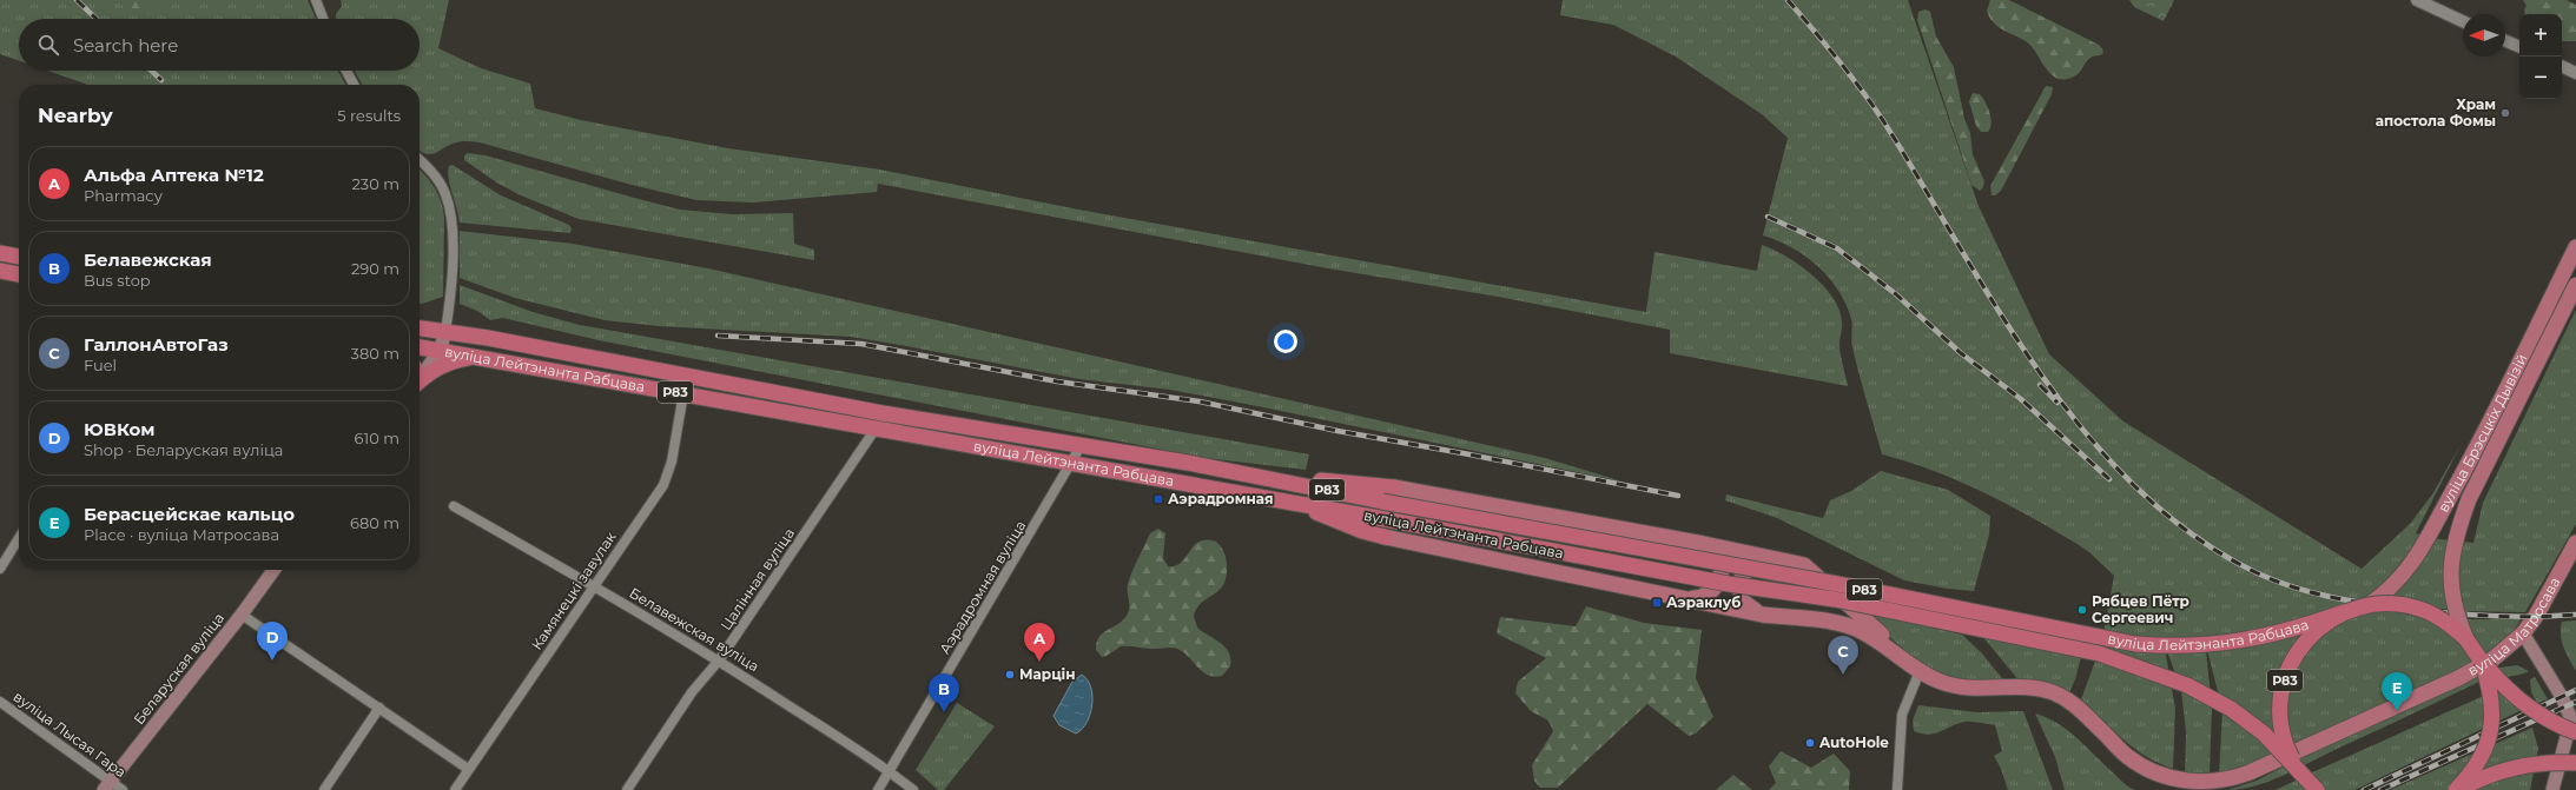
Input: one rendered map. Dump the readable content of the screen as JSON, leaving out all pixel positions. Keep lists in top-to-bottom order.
{
  "streets": {
    "highway": ["вуліца Лейтэнанта Рабцава", "Р83"],
    "main road": ["вуліца Брэсцкіх Дывізій", "вуліца Матросава", "Беларуская вуліца"],
    "street": [
      "Цалінная вуліца",
      "Аэрадромная вуліца",
      "Камянецкі завулак",
      "Белавежская вуліца",
      "вуліца Лысая Гара"
    ]
  },
  "crossings": [
    ["вуліца Лейтэнанта Рабцава", "Р83"],
    ["вуліца Лейтэнанта Рабцава", "Цалінная вуліца"],
    ["вуліца Лейтэнанта Рабцава", "Аэрадромная вуліца"],
    ["вуліца Лейтэнанта Рабцава", "Камянецкі завулак"],
    ["вуліца Лейтэнанта Рабцава", "вуліца Матросава"],
    ["Р83", "вуліца Брэсцкіх Дывізій"],
    ["Цалінная вуліца", "Белавежская вуліца"],
    ["Аэрадромная вуліца", "Белавежская вуліца"],
    ["Камянецкі завулак", "Белавежская вуліца"],
    ["Беларуская вуліца", "вуліца Лысая Гара"]
  ],
  "places": {
    "other": [
      "Храм апостола Фомы",
      "Рябцев Пётр Сергеевич",
      "Марцін",
      "AutoHole"
    ],
    "transit": ["Аэрадромная", "Аэраклуб"]
  },
  "north": "left",
  "page": {
    "map_buttons": ["+", "−"],
    "search": "Search here",
    "heading": ["Nearby", "5 results"],
    "list": [
      {
        "mark": "A",
        "name": "Альфа Аптека №12",
        "note": "Pharmacy",
        "value": "230 m"
      },
      {
        "mark": "B",
        "name": "Белавежская",
        "note": "Bus stop",
        "value": "290 m"
      },
      {
        "mark": "C",
        "name": "ГаллонАвтоГаз",
        "note": "Fuel",
        "value": "380 m"
      },
      {
        "mark": "D",
        "name": "ЮВКом",
        "note": "Shop · Беларуская вуліца",
        "value": "610 m"
      },
      {
        "mark": "E",
        "name": "Берасцейскае кальцо",
        "note": "Place · вуліца Матросава",
        "value": "680 m"
      }
    ],
    "pins": [
      "D",
      "A",
      "C",
      "E",
      "B"
    ]
  }
}
